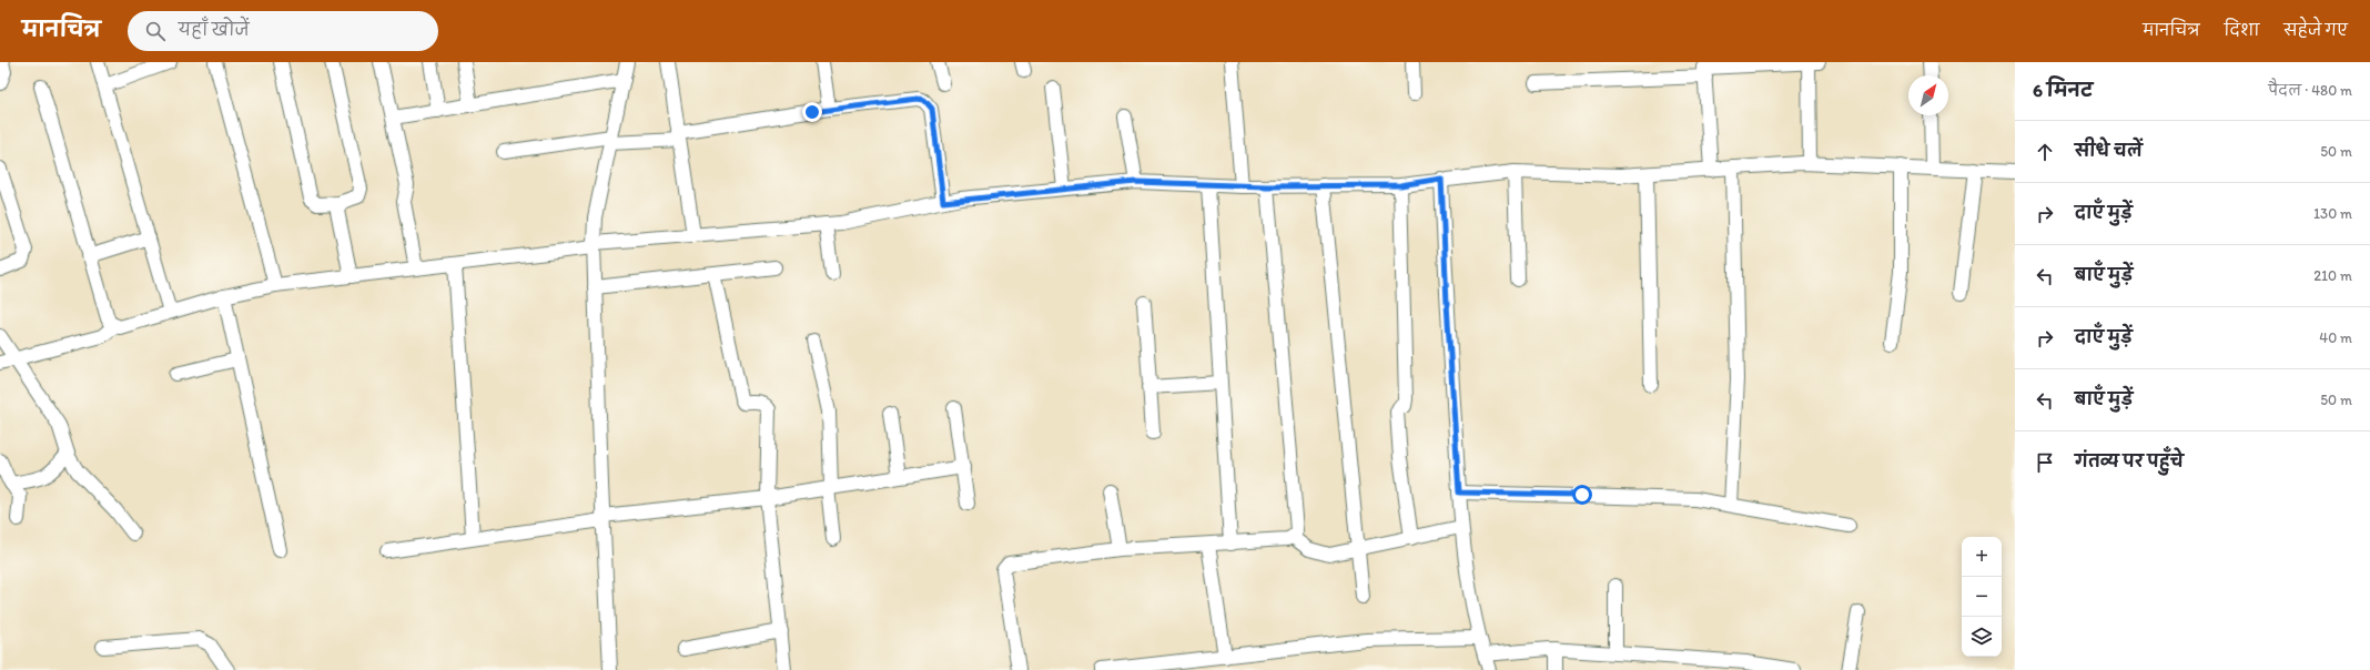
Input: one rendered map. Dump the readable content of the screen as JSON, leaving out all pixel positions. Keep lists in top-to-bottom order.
{
  "north": "top right",
  "page": {
    "header": "मानचित्र",
    "search": "यहाँ खोजें",
    "nav": ["मानचित्र", "दिशा", "सहेजे गए"],
    "heading": ["6 मिनट", "पैदल · 480 m"],
    "list": [
      ["सीधे चलें", "50 m"],
      ["दाएँ मुड़ें", "130 m"],
      ["बाएँ मुड़ें", "210 m"],
      ["दाएँ मुड़ें", "40 m"],
      ["बाएँ मुड़ें", "50 m"],
      "गंतव्य पर पहुँचे"
    ],
    "map_buttons": ["+", "−"]
  }
}
